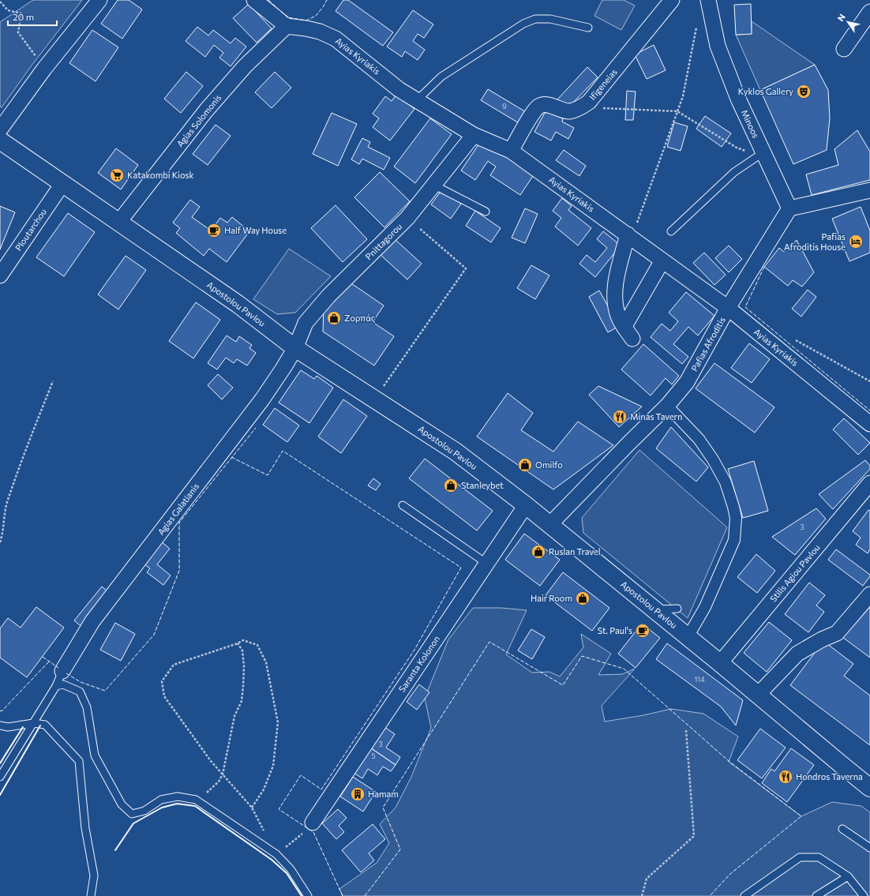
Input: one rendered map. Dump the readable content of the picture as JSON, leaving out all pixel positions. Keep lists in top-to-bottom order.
{
  "streets": {
    "main road": ["Apostolou Pavlou"],
    "street": [
      "Ayias Kyriakis",
      "Ifigeneias",
      "Agias Solomonis",
      "Minoos",
      "Ploutarchou",
      "Pnittagorou",
      "Pafias Afroditis",
      "Agias Galatianis",
      "Stilis Agiou Pavlou",
      "Saranta Kolonon"
    ]
  },
  "crossings": [
    ["Ayias Kyriakis", "Agias Solomonis"],
    ["Ayias Kyriakis", "Pnittagorou"],
    ["Ayias Kyriakis", "Pafias Afroditis"],
    ["Agias Solomonis", "Apostolou Pavlou"],
    ["Minoos", "Pafias Afroditis"],
    ["Ploutarchou", "Apostolou Pavlou"],
    ["Pnittagorou", "Apostolou Pavlou"],
    ["Pnittagorou", "Agias Galatianis"],
    ["Apostolou Pavlou", "Pafias Afroditis"],
    ["Apostolou Pavlou", "Agias Galatianis"],
    ["Apostolou Pavlou", "Stilis Agiou Pavlou"],
    ["Apostolou Pavlou", "Saranta Kolonon"]
  ],
  "places": {
    "theatre": ["Kyklos Gallery"],
    "supermarket": ["Katakombi Kiosk"],
    "cafe": ["Half Way House", "St. Paul's"],
    "hotel": ["Pafias Afroditis House"],
    "shop": [
      "Ζορπάς",
      "Omilfo",
      "Stanleybet",
      "Ruslan Travel",
      "Hair Room"
    ],
    "restaurant": ["Minas Tavern", "Hondros Taverna"],
    "building": ["Hamam"]
  },
  "house_numbers": [
    "9",
    "3",
    "114",
    "3",
    "5"
  ],
  "scale_bar": "20 m",
  "north": "top left"
}
